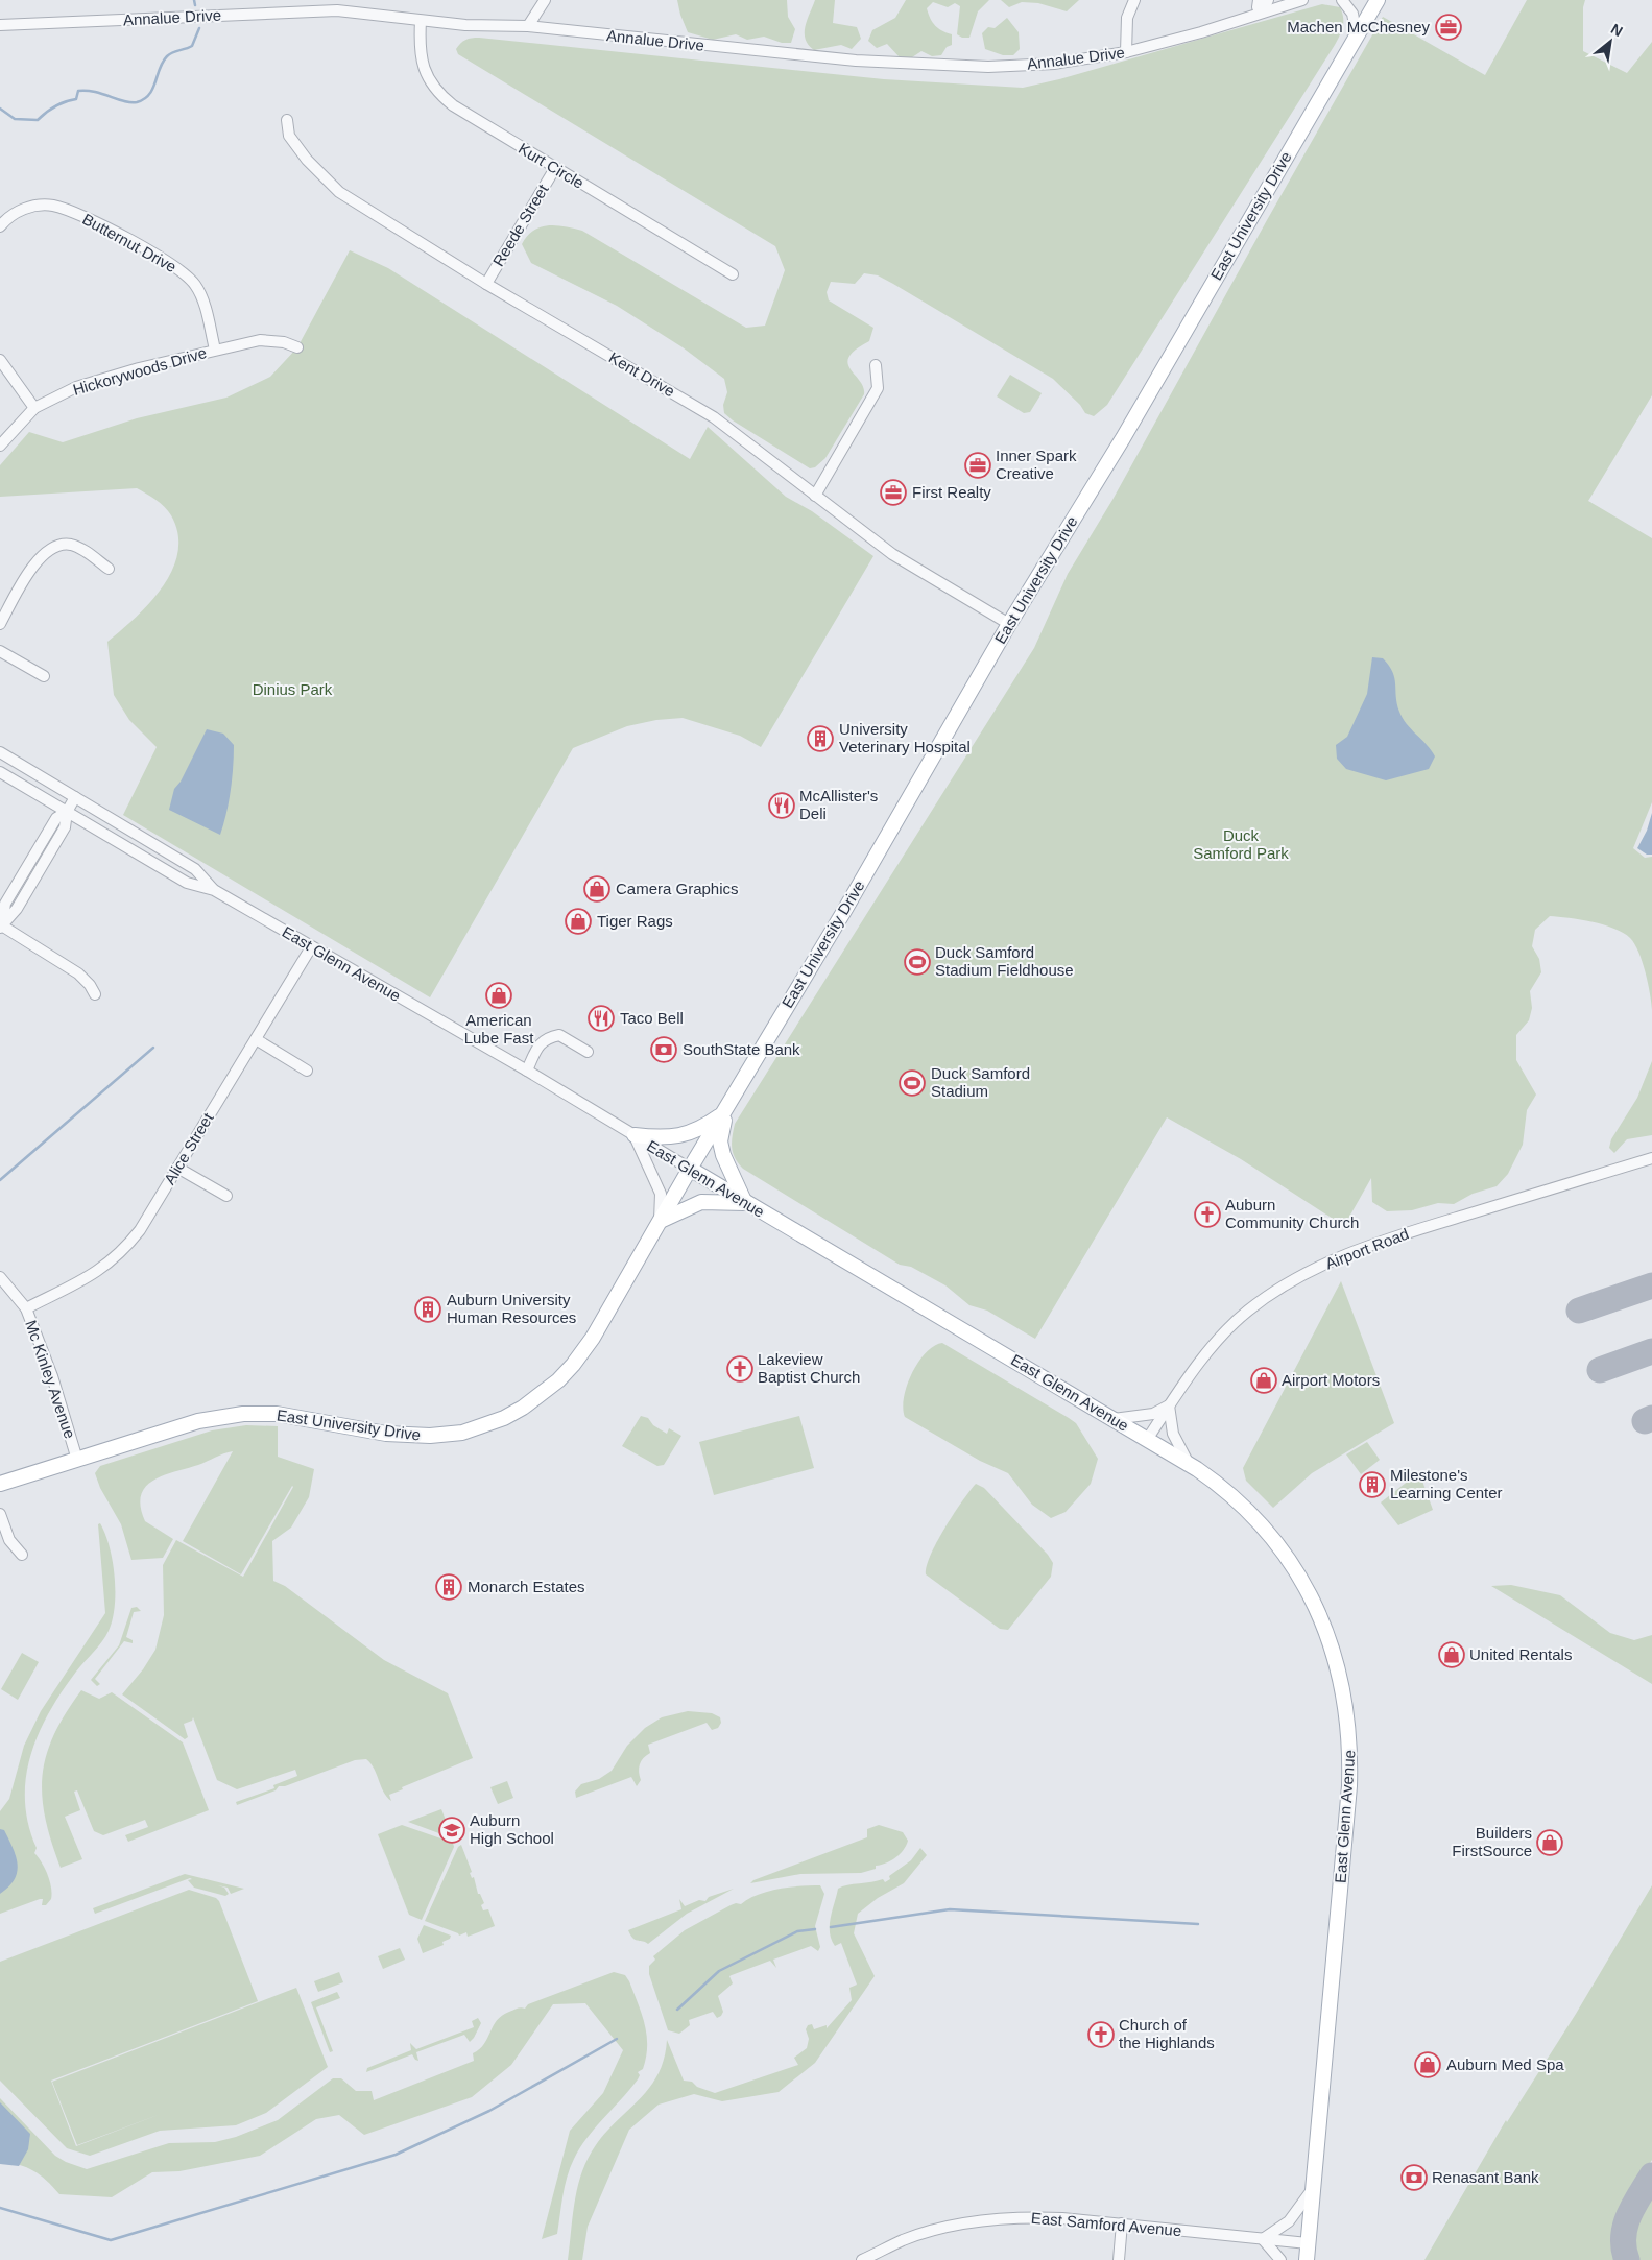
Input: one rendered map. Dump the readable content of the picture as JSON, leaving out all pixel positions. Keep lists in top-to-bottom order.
{
  "streets": {
    "main road": ["East University Drive", "East Glenn Avenue"],
    "street": [
      "Annalue Drive",
      "Kurt Circle",
      "Reede Street",
      "Butternut Drive",
      "Hickorywoods Drive",
      "Kent Drive",
      "Alice Street",
      "Airport Road",
      "Mc Kinley Avenue",
      "East Samford Avenue"
    ]
  },
  "crossings": [
    ["Annalue Drive", "Kurt Circle"],
    ["Kurt Circle", "Reede Street"],
    ["East University Drive", "Kent Drive"],
    ["East University Drive", "East Glenn Avenue"],
    ["East University Drive", "Mc Kinley Avenue"],
    ["Reede Street", "Kent Drive"],
    ["Butternut Drive", "Hickorywoods Drive"],
    ["East Glenn Avenue", "Alice Street"],
    ["East Glenn Avenue", "Airport Road"],
    ["East Glenn Avenue", "East Samford Avenue"],
    ["Alice Street", "Mc Kinley Avenue"]
  ],
  "parks": ["Dinius Park", "Duck Samford Park"],
  "places": {
    "office": ["Machen McChesney", "Inner Spark Creative", "First Realty"],
    "building": [
      "University Veterinary Hospital",
      "Auburn University Human Resources",
      "Milestone's Learning Center",
      "Monarch Estates"
    ],
    "restaurant": ["McAllister's Deli", "Taco Bell"],
    "shop": [
      "Camera Graphics",
      "Tiger Rags",
      "American Lube Fast",
      "Airport Motors",
      "United Rentals",
      "Builders FirstSource",
      "Auburn Med Spa"
    ],
    "sports": ["Duck Samford Stadium Fieldhouse", "Duck Samford Stadium"],
    "bank": ["SouthState Bank", "Renasant Bank"],
    "church": ["Auburn Community Church", "Lakeview Baptist Church", "Church of the Highlands"],
    "school or university": ["Auburn High School"]
  },
  "north": "top right"
}
